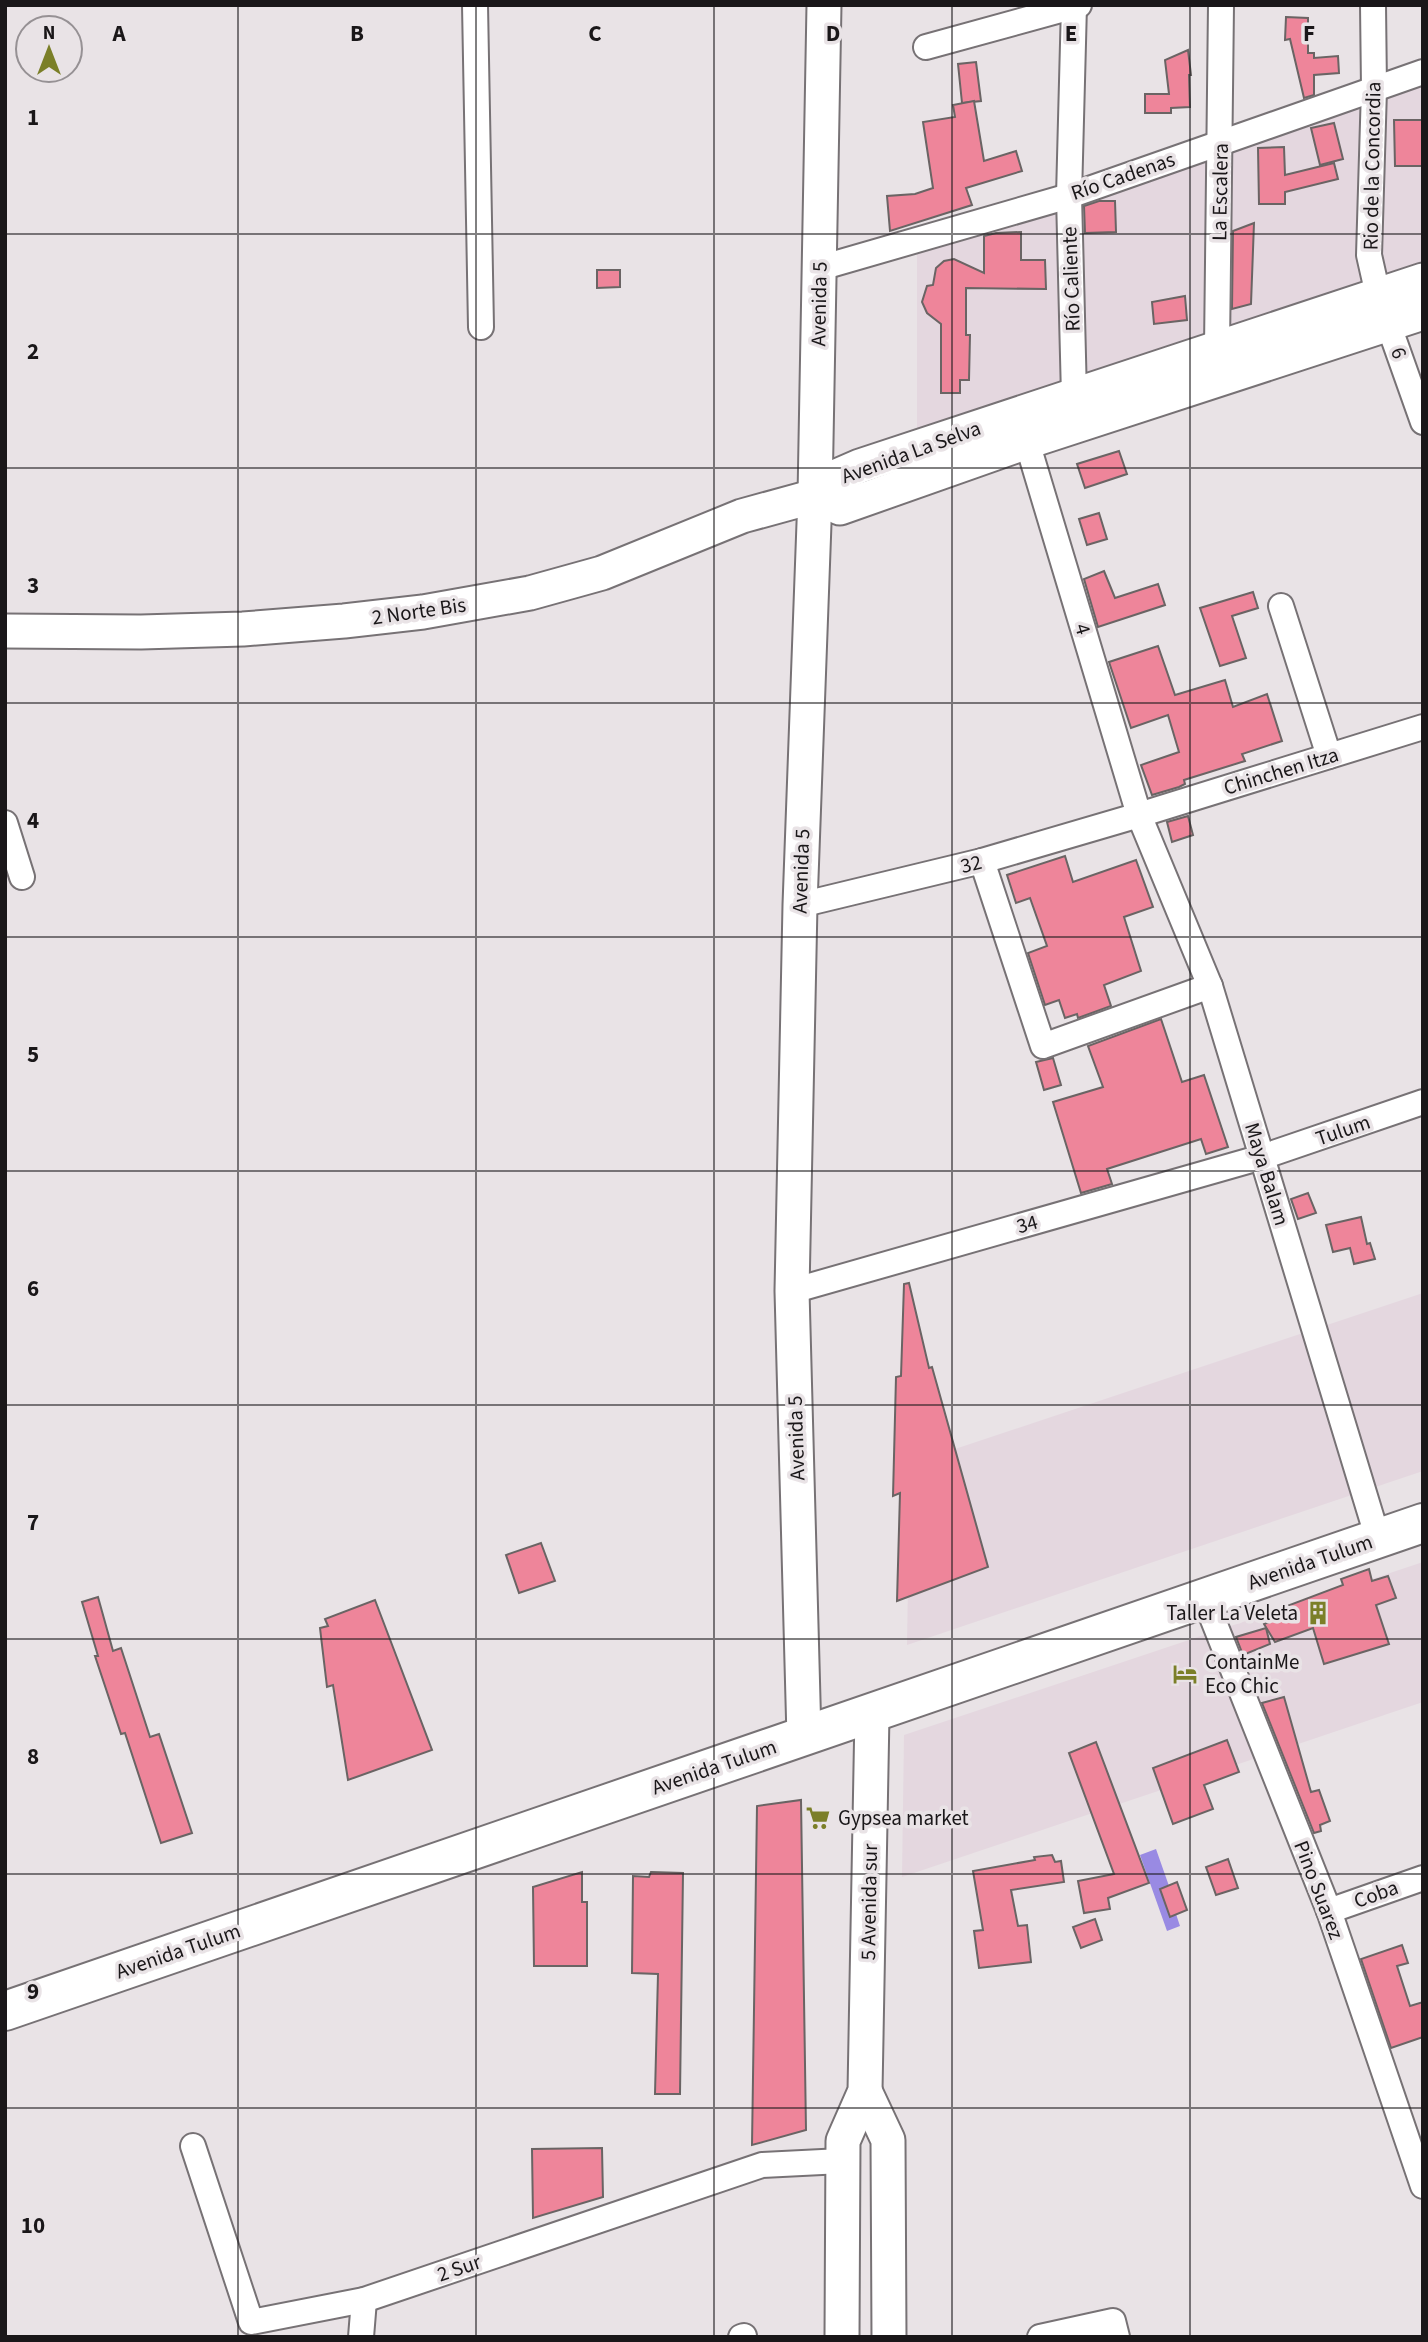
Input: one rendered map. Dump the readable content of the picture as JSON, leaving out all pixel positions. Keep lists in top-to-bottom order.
{
  "streets": {
    "highway": ["Avenida Tulum"],
    "street": [
      "Rio de la Concordia",
      "Río Cadenas",
      "La Escalera",
      "Río Caliente",
      "Avenida 5",
      "6",
      "Avenida La Selva",
      "2 Norte Bis",
      "4",
      "Chinchen Itza",
      "32",
      "Tulum",
      "Maya Balam",
      "34",
      "Pino Suarez",
      "Coba",
      "5 Avenida sur",
      "2 Sur"
    ]
  },
  "crossings": [
    ["Rio de la Concordia", "Río Cadenas"],
    ["Rio de la Concordia", "6"],
    ["Rio de la Concordia", "Avenida La Selva"],
    ["Río Cadenas", "La Escalera"],
    ["Río Cadenas", "Río Caliente"],
    ["Río Cadenas", "Avenida 5"],
    ["La Escalera", "Avenida La Selva"],
    ["Río Caliente", "Avenida La Selva"],
    ["Avenida 5", "Avenida La Selva"],
    ["Avenida 5", "2 Norte Bis"],
    ["Avenida 5", "32"],
    ["Avenida 5", "34"],
    ["Avenida 5", "Avenida Tulum"],
    ["6", "Avenida La Selva"],
    ["Avenida La Selva", "2 Norte Bis"],
    ["Avenida La Selva", "4"],
    ["4", "Chinchen Itza"],
    ["4", "32"],
    ["4", "Maya Balam"],
    ["Chinchen Itza", "32"],
    ["Chinchen Itza", "Maya Balam"],
    ["32", "Maya Balam"],
    ["Tulum", "Maya Balam"],
    ["Tulum", "34"],
    ["Maya Balam", "34"],
    ["Maya Balam", "Avenida Tulum"],
    ["Avenida Tulum", "Pino Suarez"],
    ["Avenida Tulum", "5 Avenida sur"],
    ["Pino Suarez", "Coba"]
  ],
  "places": {
    "building": ["Taller La Veleta"],
    "hotel": ["ContainMe Eco Chic"],
    "supermarket": ["Gypsea market"]
  },
  "north": "top",
  "grid": {
    "columns": [
      "A",
      "B",
      "C",
      "D",
      "E",
      "F"
    ],
    "rows": [
      "1",
      "2",
      "3",
      "4",
      "5",
      "6",
      "7",
      "8",
      "9",
      "10"
    ]
  }
}
